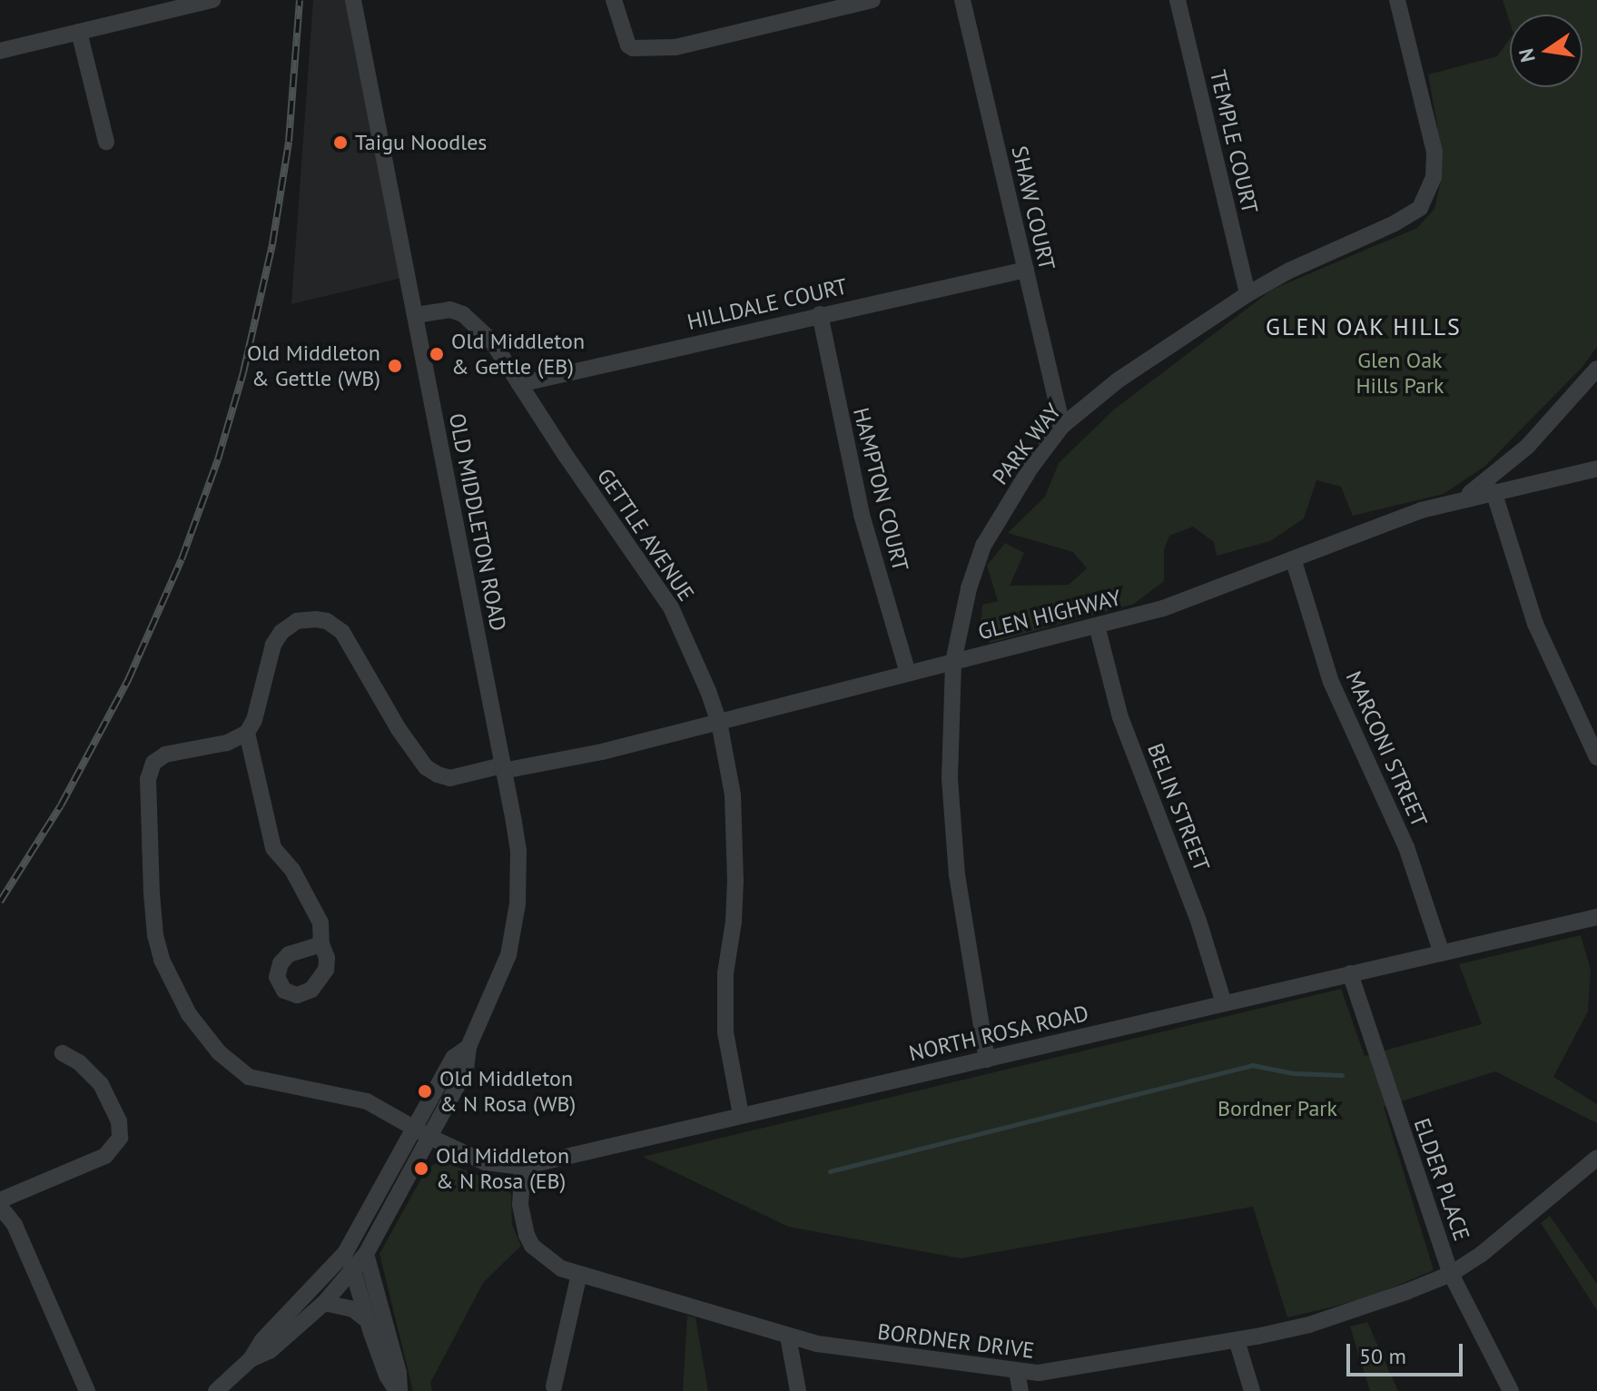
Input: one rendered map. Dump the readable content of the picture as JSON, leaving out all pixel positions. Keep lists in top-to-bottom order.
{
  "streets": {
    "street": [
      "TEMPLE COURT",
      "SHAW COURT",
      "HILLDALE COURT",
      "PARK WAY",
      "HAMPTON COURT",
      "OLD MIDDLETON ROAD",
      "GETTLE AVENUE",
      "GLEN HIGHWAY",
      "MARCONI STREET",
      "BELIN STREET",
      "NORTH ROSA ROAD",
      "ELDER PLACE",
      "BORDNER DRIVE"
    ]
  },
  "crossings": [
    ["TEMPLE COURT", "PARK WAY"],
    ["SHAW COURT", "HILLDALE COURT"],
    ["SHAW COURT", "PARK WAY"],
    ["HILLDALE COURT", "HAMPTON COURT"],
    ["HILLDALE COURT", "GETTLE AVENUE"],
    ["PARK WAY", "GLEN HIGHWAY"],
    ["PARK WAY", "NORTH ROSA ROAD"],
    ["HAMPTON COURT", "GLEN HIGHWAY"],
    ["OLD MIDDLETON ROAD", "GETTLE AVENUE"],
    ["OLD MIDDLETON ROAD", "GLEN HIGHWAY"],
    ["OLD MIDDLETON ROAD", "NORTH ROSA ROAD"],
    ["GETTLE AVENUE", "GLEN HIGHWAY"],
    ["GETTLE AVENUE", "NORTH ROSA ROAD"],
    ["GLEN HIGHWAY", "MARCONI STREET"],
    ["GLEN HIGHWAY", "BELIN STREET"],
    ["GLEN HIGHWAY", "NORTH ROSA ROAD"],
    ["MARCONI STREET", "NORTH ROSA ROAD"],
    ["BELIN STREET", "NORTH ROSA ROAD"],
    ["NORTH ROSA ROAD", "ELDER PLACE"],
    ["NORTH ROSA ROAD", "BORDNER DRIVE"],
    ["ELDER PLACE", "BORDNER DRIVE"]
  ],
  "districts": ["GLEN OAK HILLS"],
  "parks": ["Glen Oak Hills Park", "Bordner Park"],
  "places": [
    "Taigu Noodles",
    "Old Middleton & Gettle (EB)",
    "Old Middleton & Gettle (WB)",
    "Old Middleton & N Rosa (WB)",
    "Old Middleton & N Rosa (EB)"
  ],
  "scale_bar": "50 m",
  "north": "left"
}
